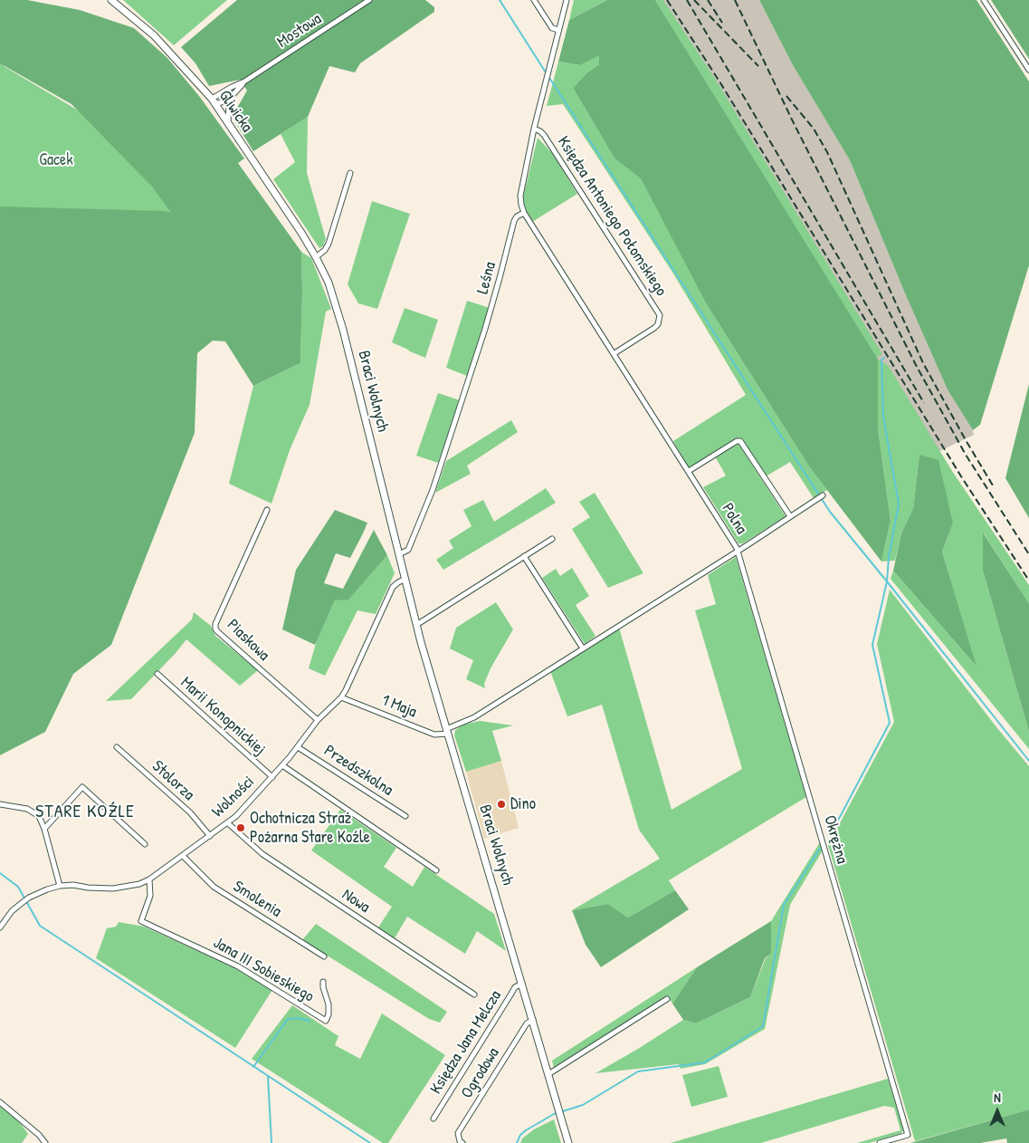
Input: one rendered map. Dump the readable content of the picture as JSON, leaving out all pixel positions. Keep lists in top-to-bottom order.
{
  "streets": {
    "main road": ["Gliwicka", "Braci Wolnych"],
    "street": [
      "Mostowa",
      "Księdza Antoniego Połomskiego",
      "Leśna",
      "Polna",
      "Piaskowa",
      "1 Maja",
      "Marii Konopnickiej",
      "Przedszkolna",
      "Stolorza",
      "Wolności",
      "Okrężna",
      "Smolenia",
      "Nowa",
      "Jana III Sobieskiego",
      "Księdza Jana Melcza",
      "Ogrodowa"
    ]
  },
  "crossings": [
    ["Mostowa", "Gliwicka"],
    ["Gliwicka", "Braci Wolnych"],
    ["Księdza Antoniego Połomskiego", "Polna"],
    ["Leśna", "Braci Wolnych"],
    ["Leśna", "Polna"],
    ["Braci Wolnych", "Polna"],
    ["Braci Wolnych", "1 Maja"],
    ["Braci Wolnych", "Wolności"],
    ["Braci Wolnych", "Księdza Jana Melcza"],
    ["Braci Wolnych", "Ogrodowa"],
    ["Polna", "1 Maja"],
    ["Polna", "Okrężna"],
    ["Piaskowa", "Wolności"],
    ["1 Maja", "Wolności"],
    ["Marii Konopnickiej", "Wolności"],
    ["Przedszkolna", "Wolności"],
    ["Stolorza", "Wolności"],
    ["Wolności", "Smolenia"],
    ["Wolności", "Nowa"],
    ["Wolności", "Jana III Sobieskiego"]
  ],
  "districts": ["STARE KOŹLE"],
  "parks": ["Gacek"],
  "places": ["Dino", "Ochotnicza Straż Pożarna Stare Koźle"],
  "north": "top"
}
